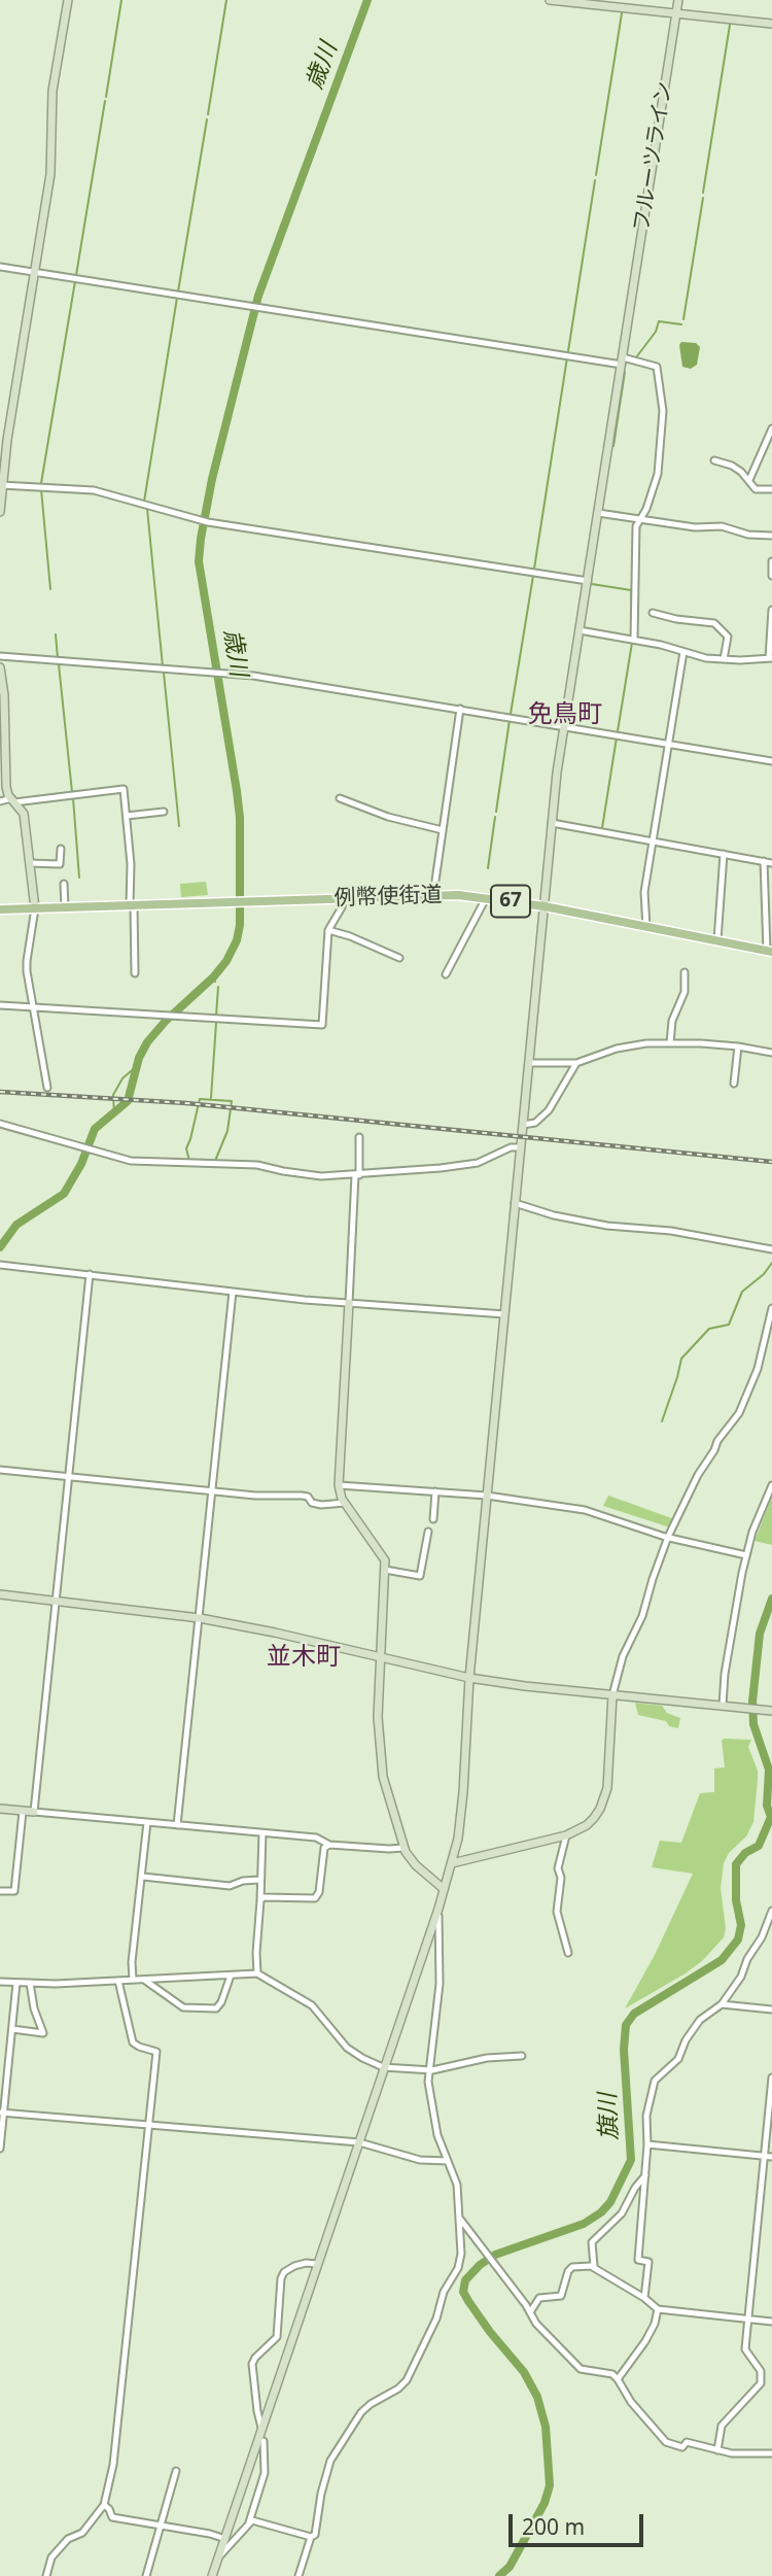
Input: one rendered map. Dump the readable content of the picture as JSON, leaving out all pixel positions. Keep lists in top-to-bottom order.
{
  "streets": {
    "main road": ["例幣使街道", "67"],
    "street": ["フルーツライン"]
  },
  "crossings": [
    ["フルーツライン", "例幣使街道"]
  ],
  "districts": ["免鳥町", "並木町"],
  "water": ["歳川", "旗川"],
  "scale_bar": "200 m"
}
